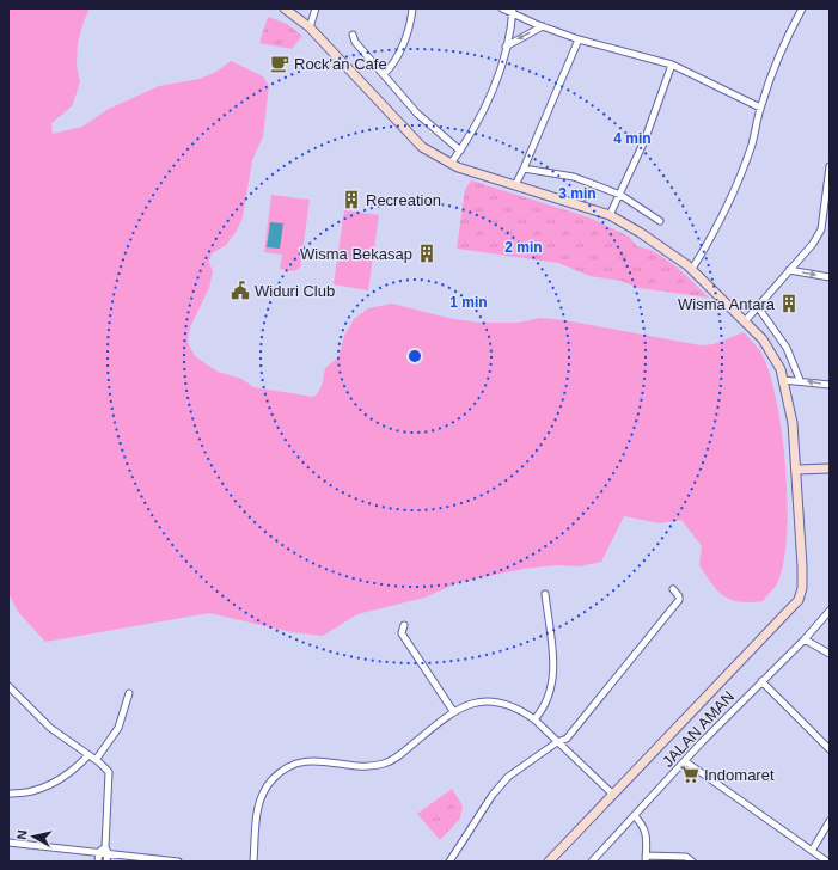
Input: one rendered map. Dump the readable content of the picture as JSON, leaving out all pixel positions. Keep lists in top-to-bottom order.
{
  "streets": {
    "street": ["JALAN AMAN"]
  },
  "places": {
    "cafe": ["Rock'an Cafe"],
    "building": ["Recreation", "Wisma Bekasap", "Wisma Antara"],
    "public building": ["Widuri Club"],
    "supermarket": ["Indomaret"]
  },
  "north": "left",
  "rings": [
    "4 min",
    "3 min",
    "2 min",
    "1 min"
  ]
}
